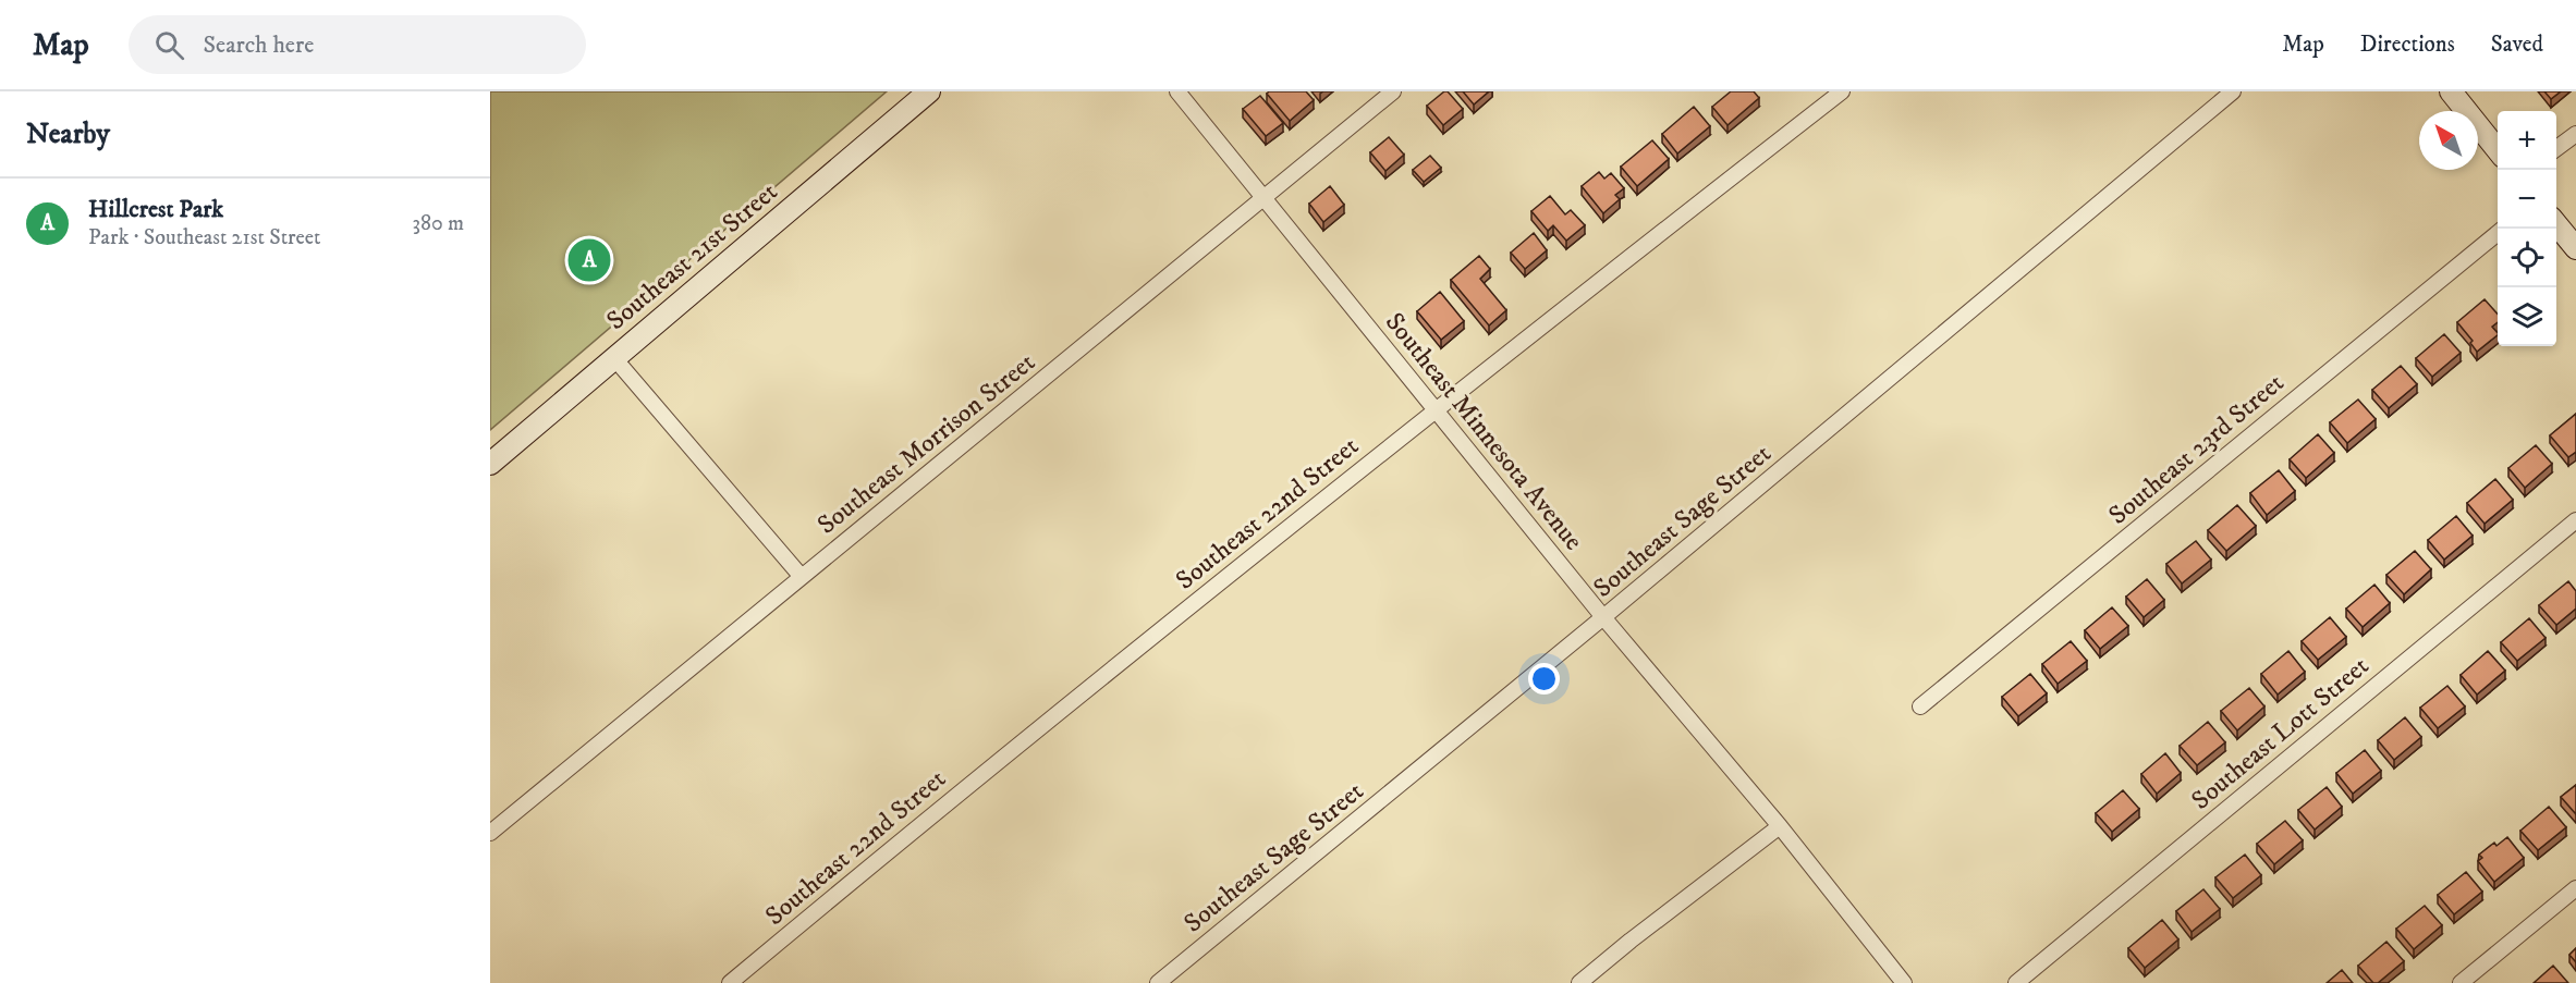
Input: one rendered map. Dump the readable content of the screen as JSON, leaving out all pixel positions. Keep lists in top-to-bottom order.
{
  "streets": {
    "main road": ["Southeast 21st Street"],
    "street": [
      "Southeast Minnesota Avenue",
      "Southeast Morrison Street",
      "Southeast 23rd Street",
      "Southeast 22nd Street",
      "Southeast Sage Street",
      "Southeast Lott Street"
    ]
  },
  "crossings": [
    ["Southeast Minnesota Avenue", "Southeast Morrison Street"],
    ["Southeast Minnesota Avenue", "Southeast 22nd Street"],
    ["Southeast Minnesota Avenue", "Southeast Sage Street"]
  ],
  "north": "top left",
  "page": {
    "header": "Map",
    "search": "Search here",
    "nav": ["Map", "Directions", "Saved"],
    "heading": "Nearby",
    "map_buttons": ["+", "−"],
    "list": [
      {
        "mark": "A",
        "name": "Hillcrest Park",
        "note": "Park · Southeast 21st Street",
        "value": "380 m"
      }
    ],
    "pins": "A"
  }
}
